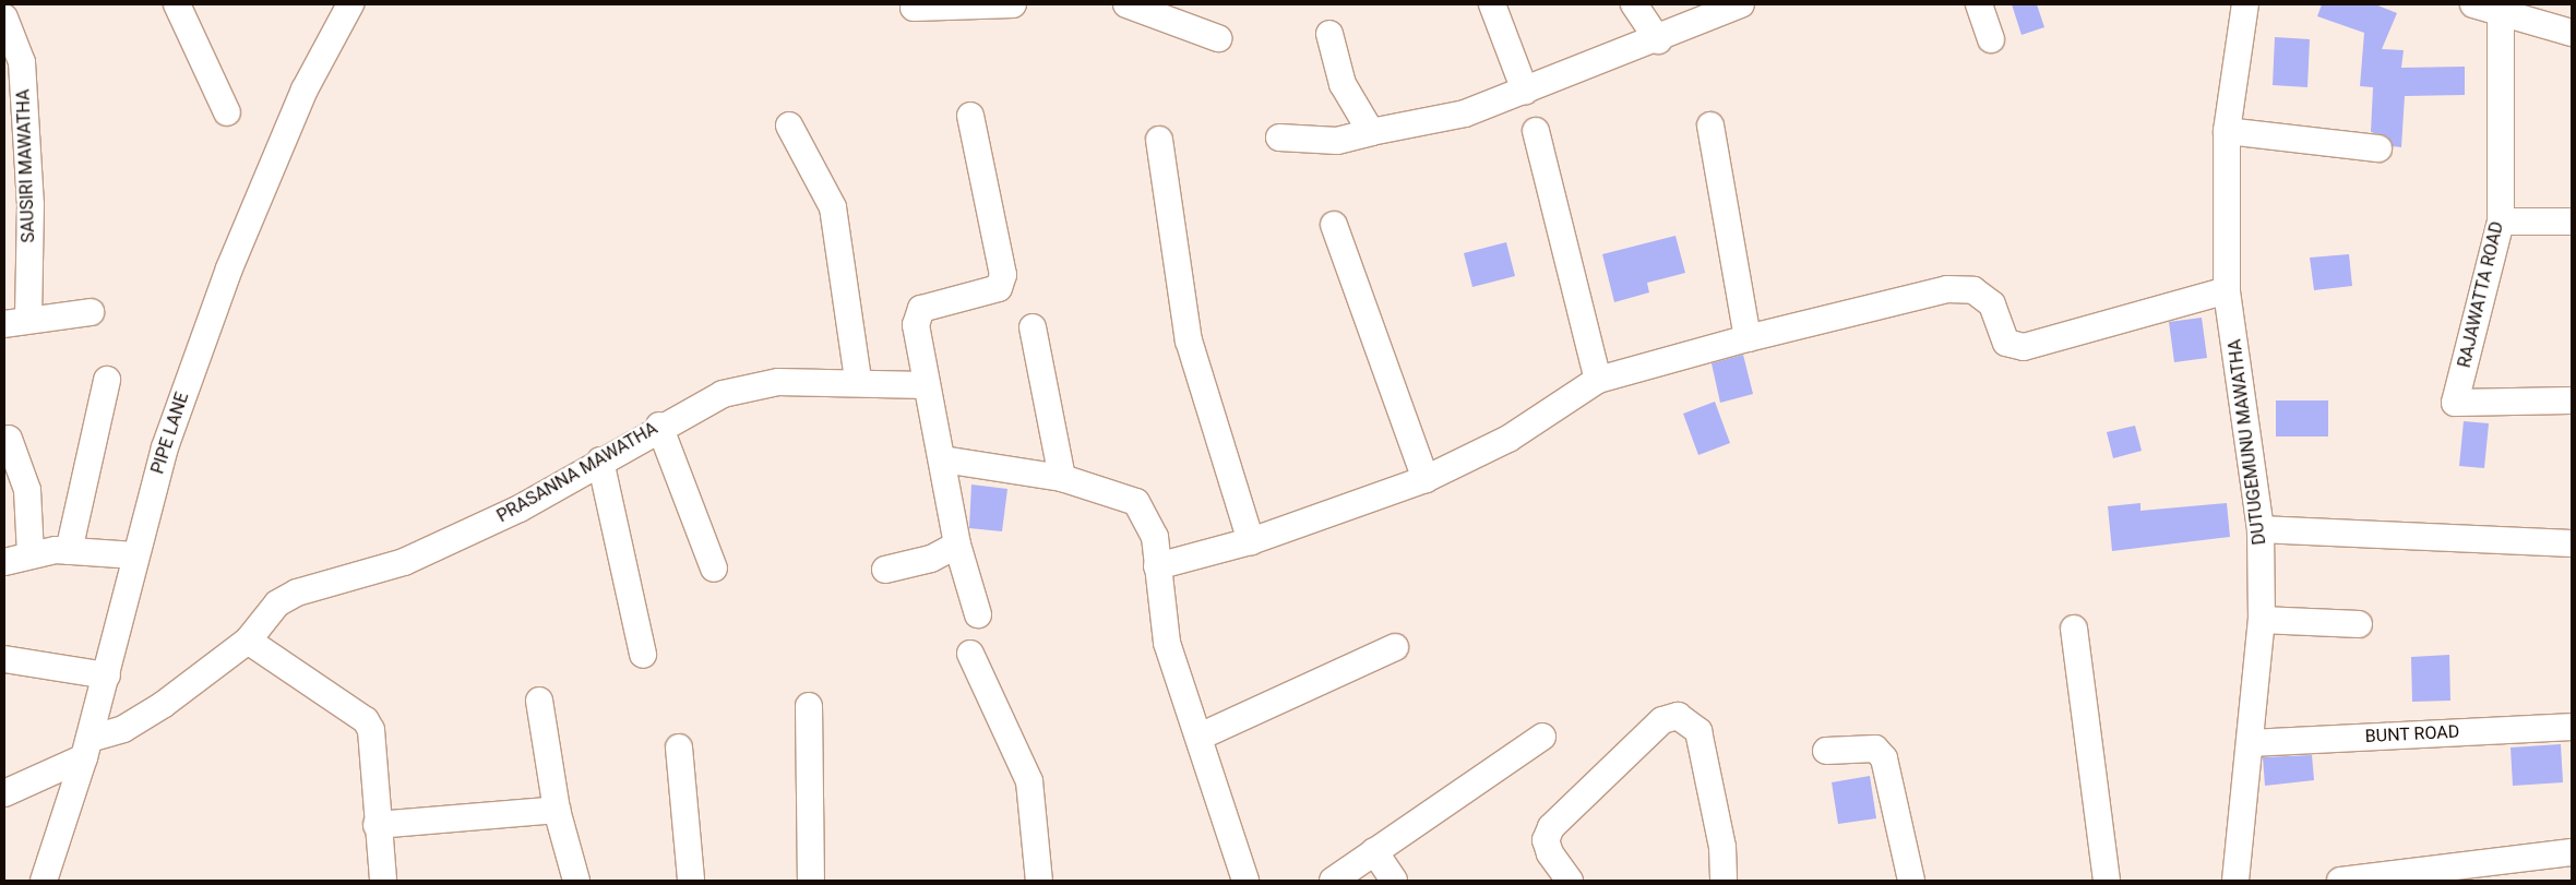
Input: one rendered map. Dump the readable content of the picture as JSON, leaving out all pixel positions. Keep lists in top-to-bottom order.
{
  "streets": {
    "street": [
      "SAUSIRI MAWATHA",
      "RAJAWATTA ROAD",
      "PIPE LANE",
      "DUTUGEMUNU MAWATHA",
      "PRASANNA MAWATHA",
      "BUNT ROAD"
    ]
  },
  "crossings": [
    ["PIPE LANE", "PRASANNA MAWATHA"],
    ["DUTUGEMUNU MAWATHA", "BUNT ROAD"]
  ]
}
